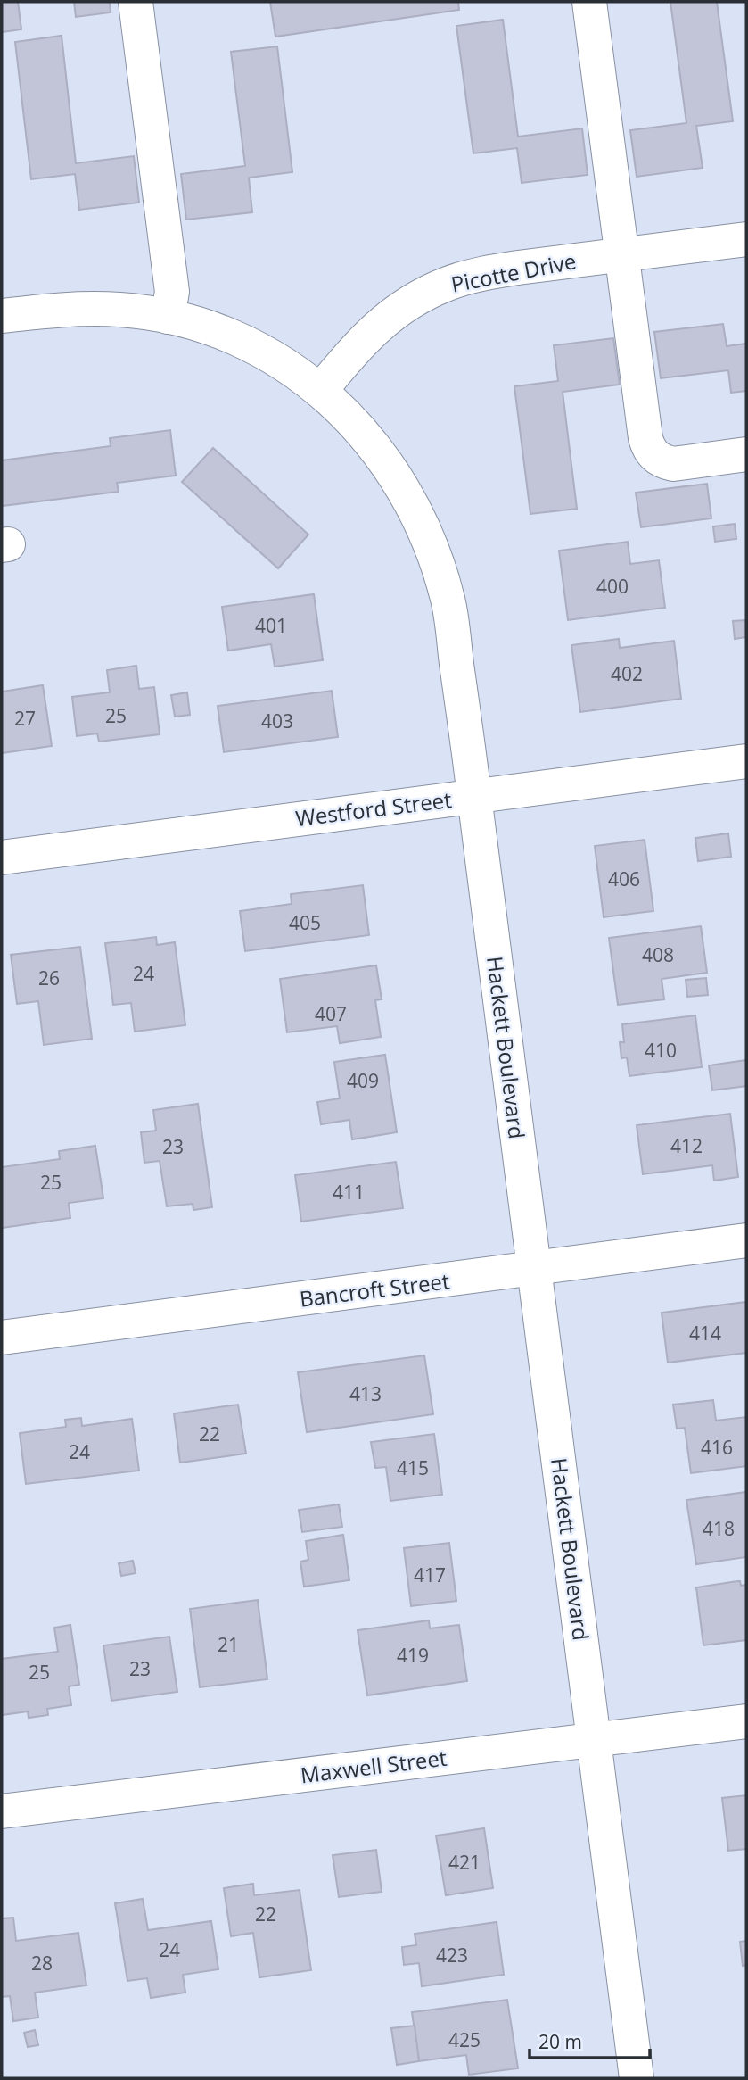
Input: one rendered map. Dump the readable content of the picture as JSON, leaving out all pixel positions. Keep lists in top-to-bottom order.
{
  "streets": {
    "street": [
      "Picotte Drive",
      "Westford Street",
      "Hackett Boulevard",
      "Bancroft Street",
      "Maxwell Street"
    ]
  },
  "crossings": [
    ["Picotte Drive", "Hackett Boulevard"],
    ["Westford Street", "Hackett Boulevard"],
    ["Hackett Boulevard", "Bancroft Street"],
    ["Hackett Boulevard", "Maxwell Street"]
  ],
  "house_numbers": [
    "400",
    "401",
    "402",
    "25",
    "27",
    "403",
    "406",
    "405",
    "408",
    "24",
    "26",
    "407",
    "410",
    "409",
    "412",
    "23",
    "25",
    "411",
    "414",
    "413",
    "22",
    "416",
    "24",
    "415",
    "418",
    "417",
    "21",
    "419",
    "23",
    "25",
    "421",
    "22",
    "24",
    "423",
    "28",
    "425"
  ],
  "scale_bar": "20 m"
}
